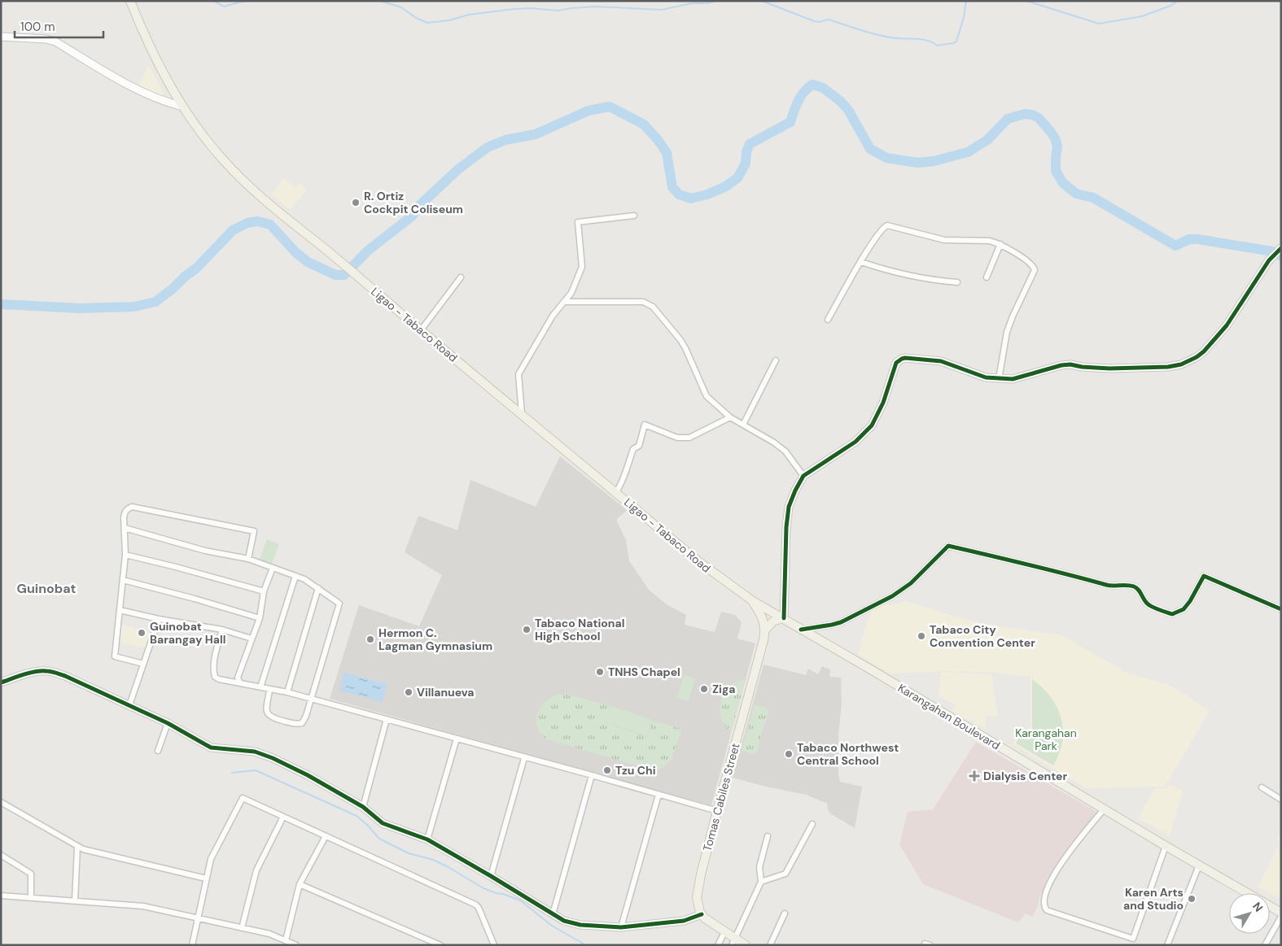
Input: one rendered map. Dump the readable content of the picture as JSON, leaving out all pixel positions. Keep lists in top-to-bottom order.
{
  "streets": {
    "main road": ["Ligao - Tabaco Road", "Karangahan Boulevard", "Tomas Cabiles Street"]
  },
  "crossings": [
    ["Ligao - Tabaco Road", "Karangahan Boulevard"],
    ["Ligao - Tabaco Road", "Tomas Cabiles Street"]
  ],
  "districts": ["Guinobat"],
  "parks": ["Karangahan Park"],
  "places": {
    "other": [
      "R. Ortiz Cockpit Coliseum",
      "Tabaco National High School",
      "Guinobat Barangay Hall",
      "Tabaco City Convention Center",
      "Hermon C. Lagman Gymnasium",
      "TNHS Chapel",
      "Ziga",
      "Villanueva",
      "Tabaco Northwest Central School",
      "Tzu Chi",
      "Karen Arts and Studio"
    ],
    "health": ["Dialysis Center"]
  },
  "scale_bar": "100 m",
  "north": "top right"
}
